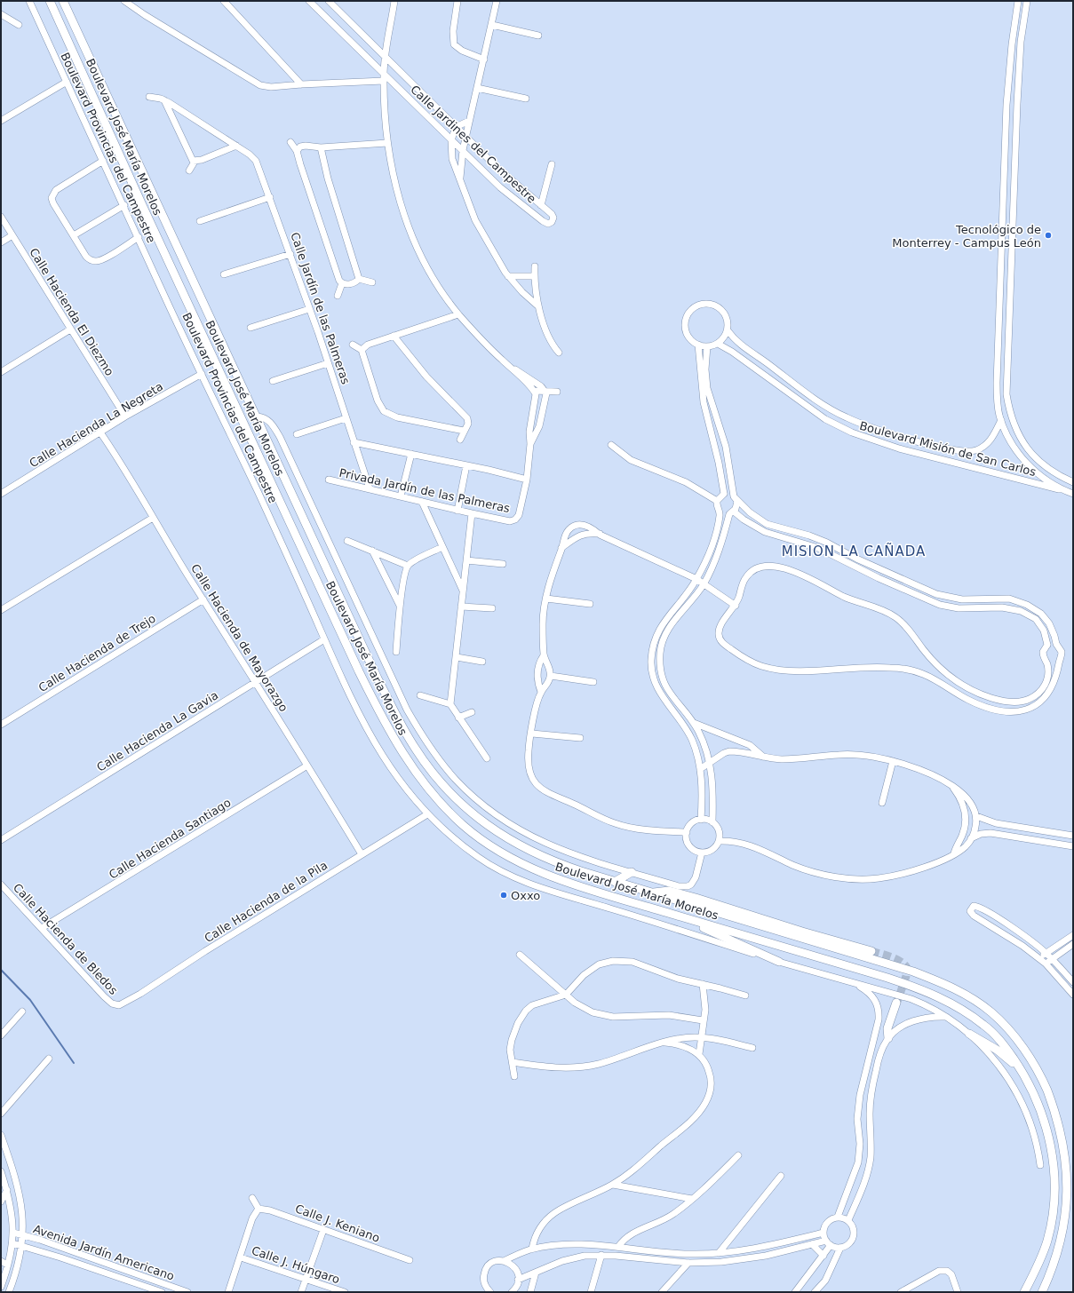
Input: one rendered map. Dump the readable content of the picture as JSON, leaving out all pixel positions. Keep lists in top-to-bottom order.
{
  "streets": {
    "main road": ["Boulevard José María Morelos"],
    "street": [
      "Calle Jardines del Campestre",
      "Boulevard Provincias del Campestre",
      "Calle Jardín de las Palmeras",
      "Calle Hacienda El Diezmo",
      "Calle Hacienda La Negreta",
      "Boulevard Misión de San Carlos",
      "Privada Jardín de las Palmeras",
      "Calle Hacienda de Mayorazgo",
      "Calle Hacienda de Trejo",
      "Calle Hacienda La Gavia",
      "Calle Hacienda Santiago",
      "Calle Hacienda de la Pila",
      "Calle Hacienda de Bledos",
      "Calle J. Keniano",
      "Avenida Jardín Americano",
      "Calle J. Húngaro"
    ]
  },
  "crossings": [
    ["Boulevard Provincias del Campestre", "Calle Hacienda La Negreta"],
    ["Boulevard Provincias del Campestre", "Calle Hacienda La Gavia"],
    ["Boulevard Provincias del Campestre", "Calle Hacienda de la Pila"],
    ["Calle Jardín de las Palmeras", "Privada Jardín de las Palmeras"],
    ["Calle Hacienda El Diezmo", "Calle Hacienda La Negreta"],
    ["Calle Hacienda La Negreta", "Calle Hacienda de Mayorazgo"],
    ["Calle Hacienda de Mayorazgo", "Calle Hacienda de Trejo"],
    ["Calle Hacienda de Mayorazgo", "Calle Hacienda La Gavia"],
    ["Calle Hacienda de Mayorazgo", "Calle Hacienda Santiago"],
    ["Calle Hacienda de Mayorazgo", "Calle Hacienda de la Pila"],
    ["Calle Hacienda Santiago", "Calle Hacienda de Bledos"],
    ["Calle Hacienda de la Pila", "Calle Hacienda de Bledos"]
  ],
  "districts": ["MISION LA CAÑADA"],
  "places": ["Tecnológico de Monterrey - Campus León", "Oxxo"]
}
